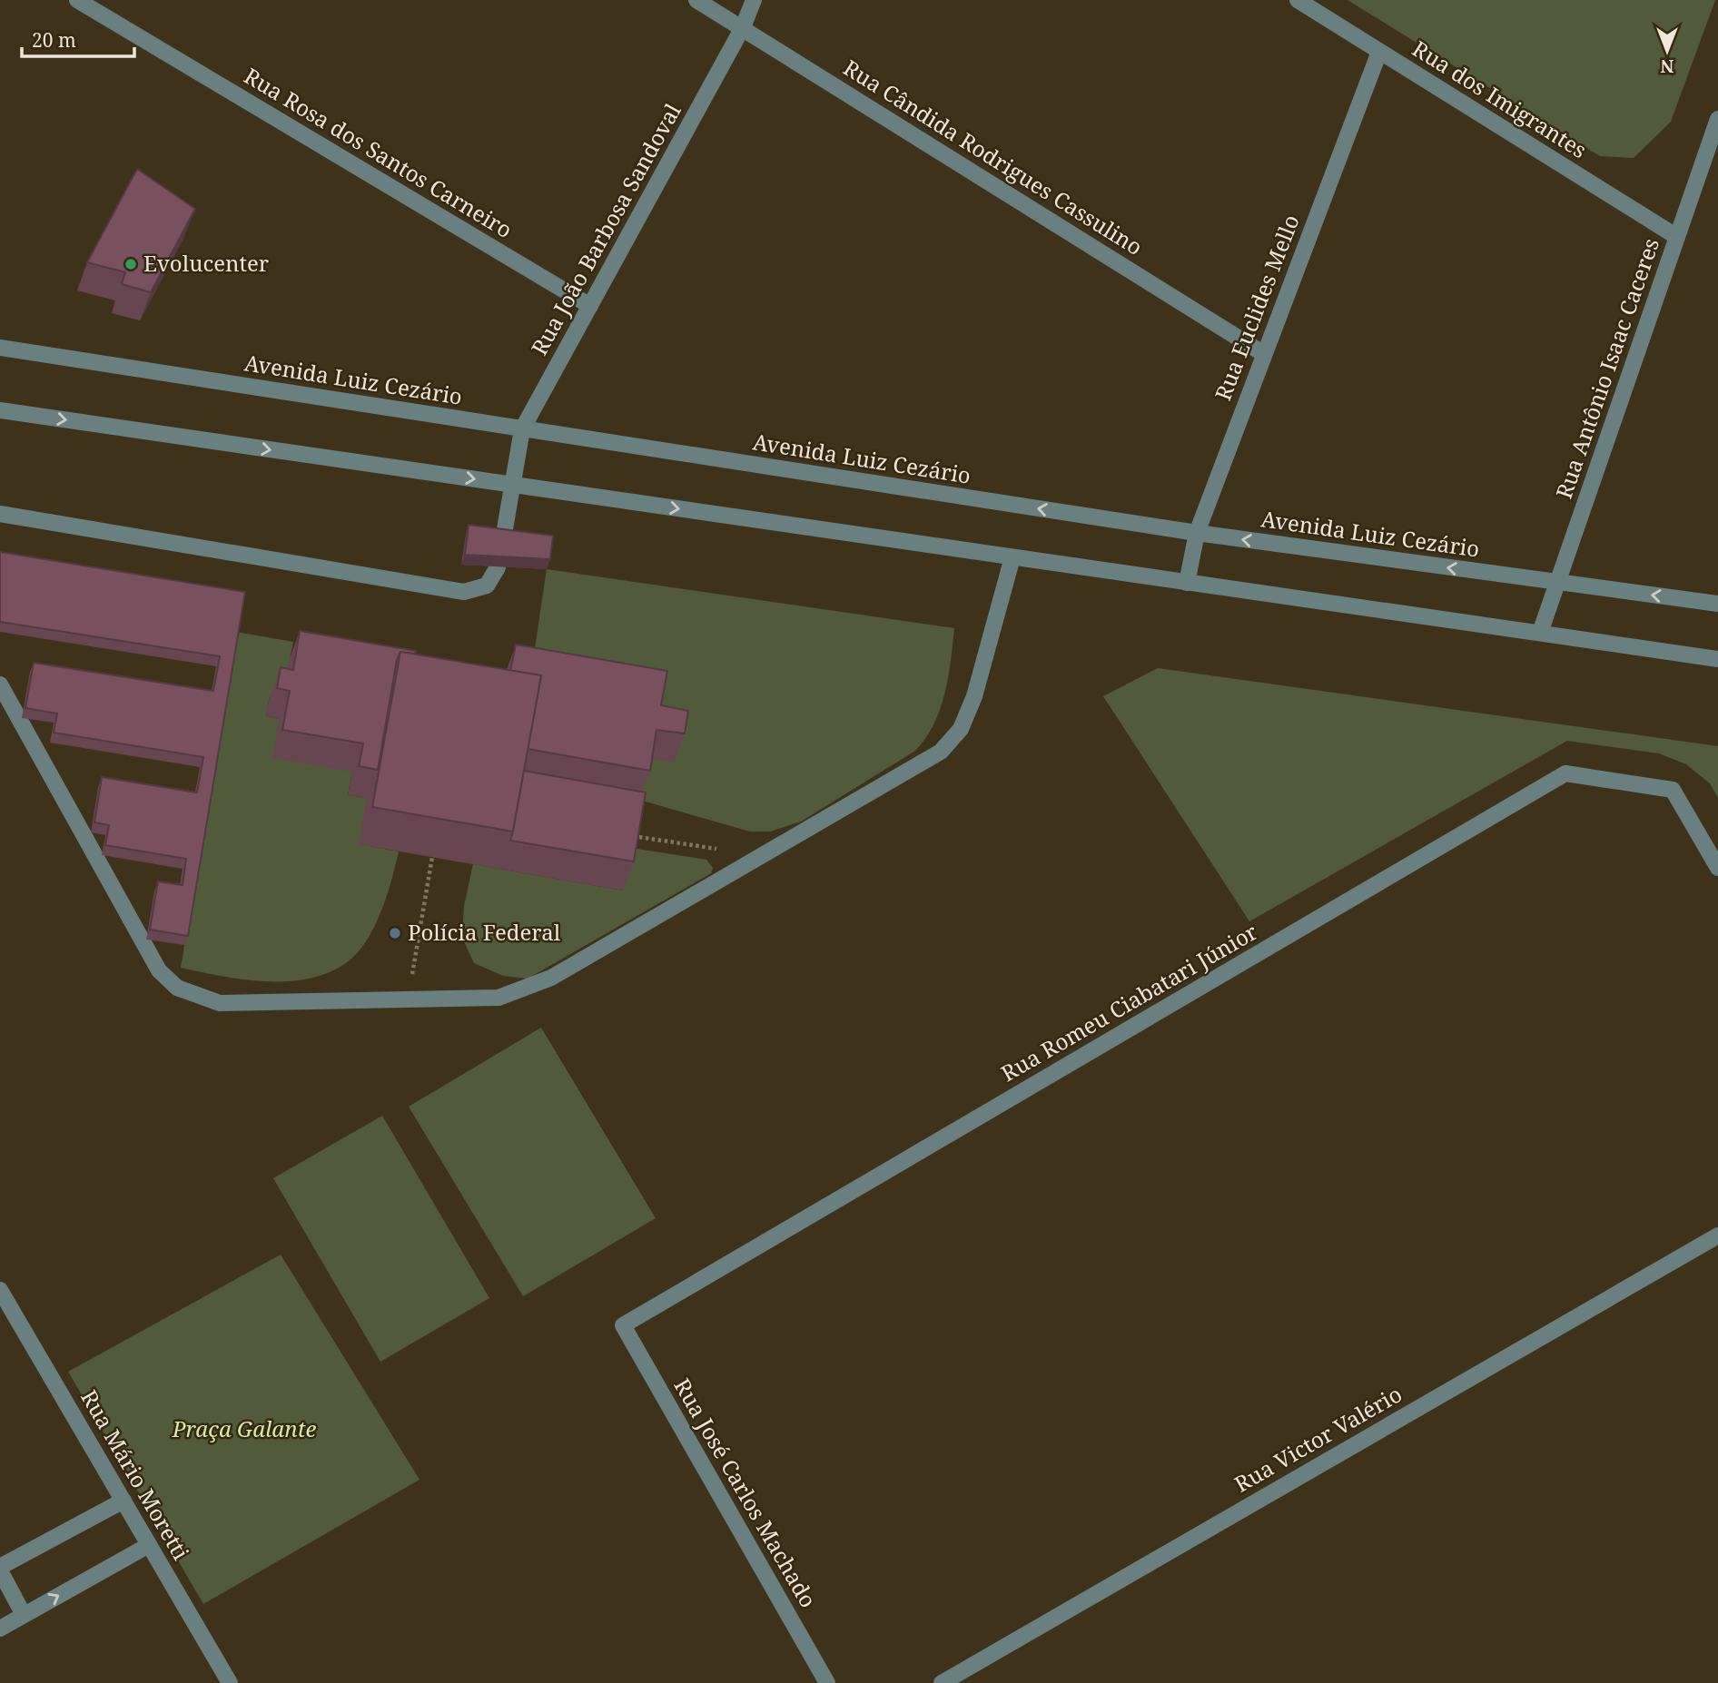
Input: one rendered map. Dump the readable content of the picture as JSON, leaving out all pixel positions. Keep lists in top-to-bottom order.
{
  "streets": {
    "street": [
      "Rua dos Imigrantes",
      "Rua Rosa dos Santos Carneiro",
      "Rua Cândida Rodrigues Cassulino",
      "Rua João Barbosa Sandoval",
      "Rua Euclides Mello",
      "Rua Antônio Isaac Caceres",
      "Avenida Luiz Cezário",
      "Rua Romeu Ciabatari Júnior",
      "Rua Victor Valério",
      "Rua Mário Moretti",
      "Rua José Carlos Machado"
    ]
  },
  "crossings": [
    ["Rua dos Imigrantes", "Rua Euclides Mello"],
    ["Rua dos Imigrantes", "Rua Antônio Isaac Caceres"],
    ["Rua Rosa dos Santos Carneiro", "Rua João Barbosa Sandoval"],
    ["Rua Cândida Rodrigues Cassulino", "Rua João Barbosa Sandoval"],
    ["Rua Cândida Rodrigues Cassulino", "Rua Euclides Mello"],
    ["Rua João Barbosa Sandoval", "Avenida Luiz Cezário"],
    ["Rua Euclides Mello", "Avenida Luiz Cezário"],
    ["Rua Antônio Isaac Caceres", "Avenida Luiz Cezário"],
    ["Rua Romeu Ciabatari Júnior", "Rua José Carlos Machado"]
  ],
  "parks": ["Praça Galante"],
  "places": ["Evolucenter", "Polícia Federal"],
  "scale_bar": "20 m",
  "north": "bottom"
}
